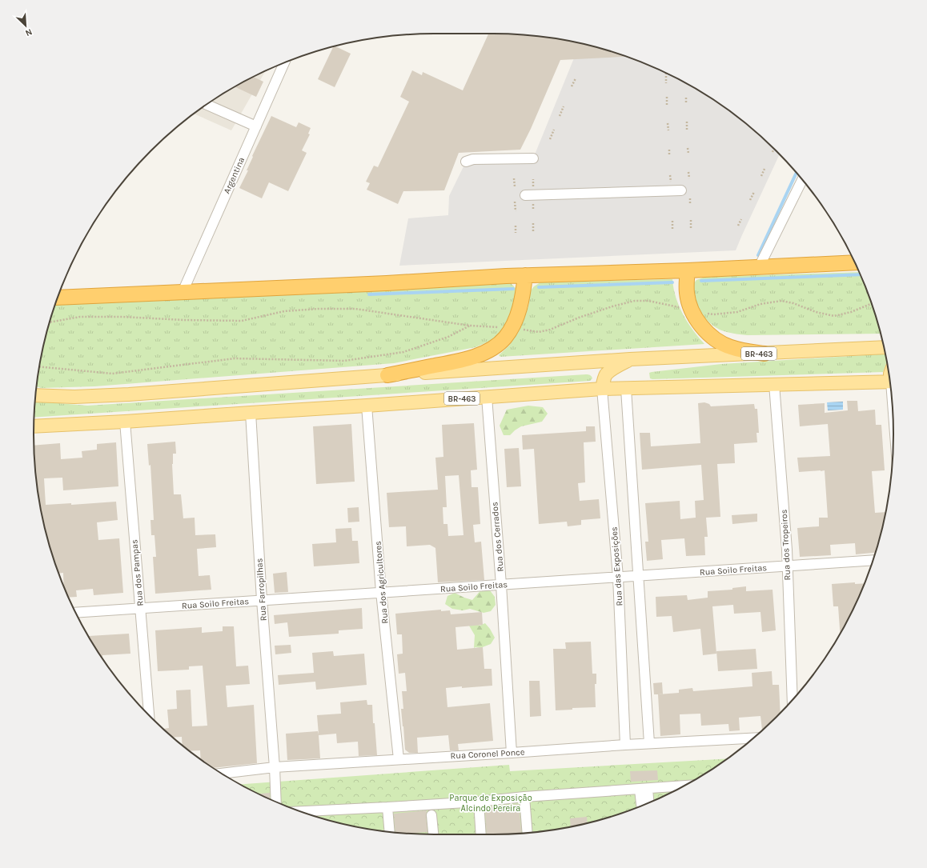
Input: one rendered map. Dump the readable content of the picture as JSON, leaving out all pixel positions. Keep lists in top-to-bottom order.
{
  "streets": {
    "main road": ["BR-463"],
    "street": [
      "Argentina",
      "Rua dos Cerrados",
      "Rua dos Tropeiros",
      "Rua das Exposições",
      "Rua Soilo Freitas",
      "Rua dos Pampas",
      "Rua dos Agricultores",
      "Rua Farropilhas",
      "Rua Coronel Ponce"
    ]
  },
  "crossings": [
    ["BR-463", "Rua dos Cerrados"],
    ["BR-463", "Rua dos Tropeiros"],
    ["BR-463", "Rua das Exposições"],
    ["BR-463", "Rua dos Pampas"],
    ["BR-463", "Rua dos Agricultores"],
    ["BR-463", "Rua Farropilhas"],
    ["Rua dos Cerrados", "Rua Soilo Freitas"],
    ["Rua dos Cerrados", "Rua Coronel Ponce"],
    ["Rua dos Tropeiros", "Rua Soilo Freitas"],
    ["Rua das Exposições", "Rua Soilo Freitas"],
    ["Rua das Exposições", "Rua Coronel Ponce"],
    ["Rua Soilo Freitas", "Rua dos Pampas"],
    ["Rua Soilo Freitas", "Rua dos Agricultores"],
    ["Rua Soilo Freitas", "Rua Farropilhas"],
    ["Rua dos Agricultores", "Rua Coronel Ponce"],
    ["Rua Farropilhas", "Rua Coronel Ponce"]
  ],
  "parks": ["Parque de Exposição Alcindo Pereira"],
  "north": "bottom right"
}
